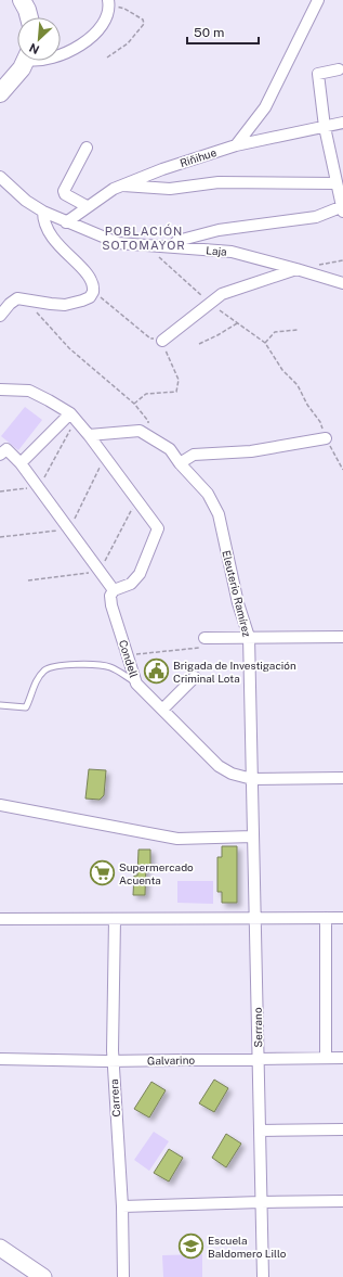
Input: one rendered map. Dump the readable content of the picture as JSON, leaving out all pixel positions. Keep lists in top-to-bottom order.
{
  "streets": {
    "street": [
      "Riñihue",
      "Laja",
      "Eleuterio Ramírez",
      "Condell",
      "Serrano",
      "Galvarino",
      "Carrera"
    ]
  },
  "crossings": [
    ["Riñihue", "Laja"],
    ["Eleuterio Ramírez", "Condell"],
    ["Eleuterio Ramírez", "Serrano"],
    ["Condell", "Serrano"],
    ["Serrano", "Galvarino"],
    ["Galvarino", "Carrera"]
  ],
  "districts": ["POBLACIÓN SOTOMAYOR"],
  "places": {
    "public building": ["Brigada de Investigación Criminal Lota"],
    "supermarket": ["Supermercado Acuenta"],
    "school or university": ["Escuela Baldomero Lillo"]
  },
  "scale_bar": "50 m",
  "north": "bottom left"
}
